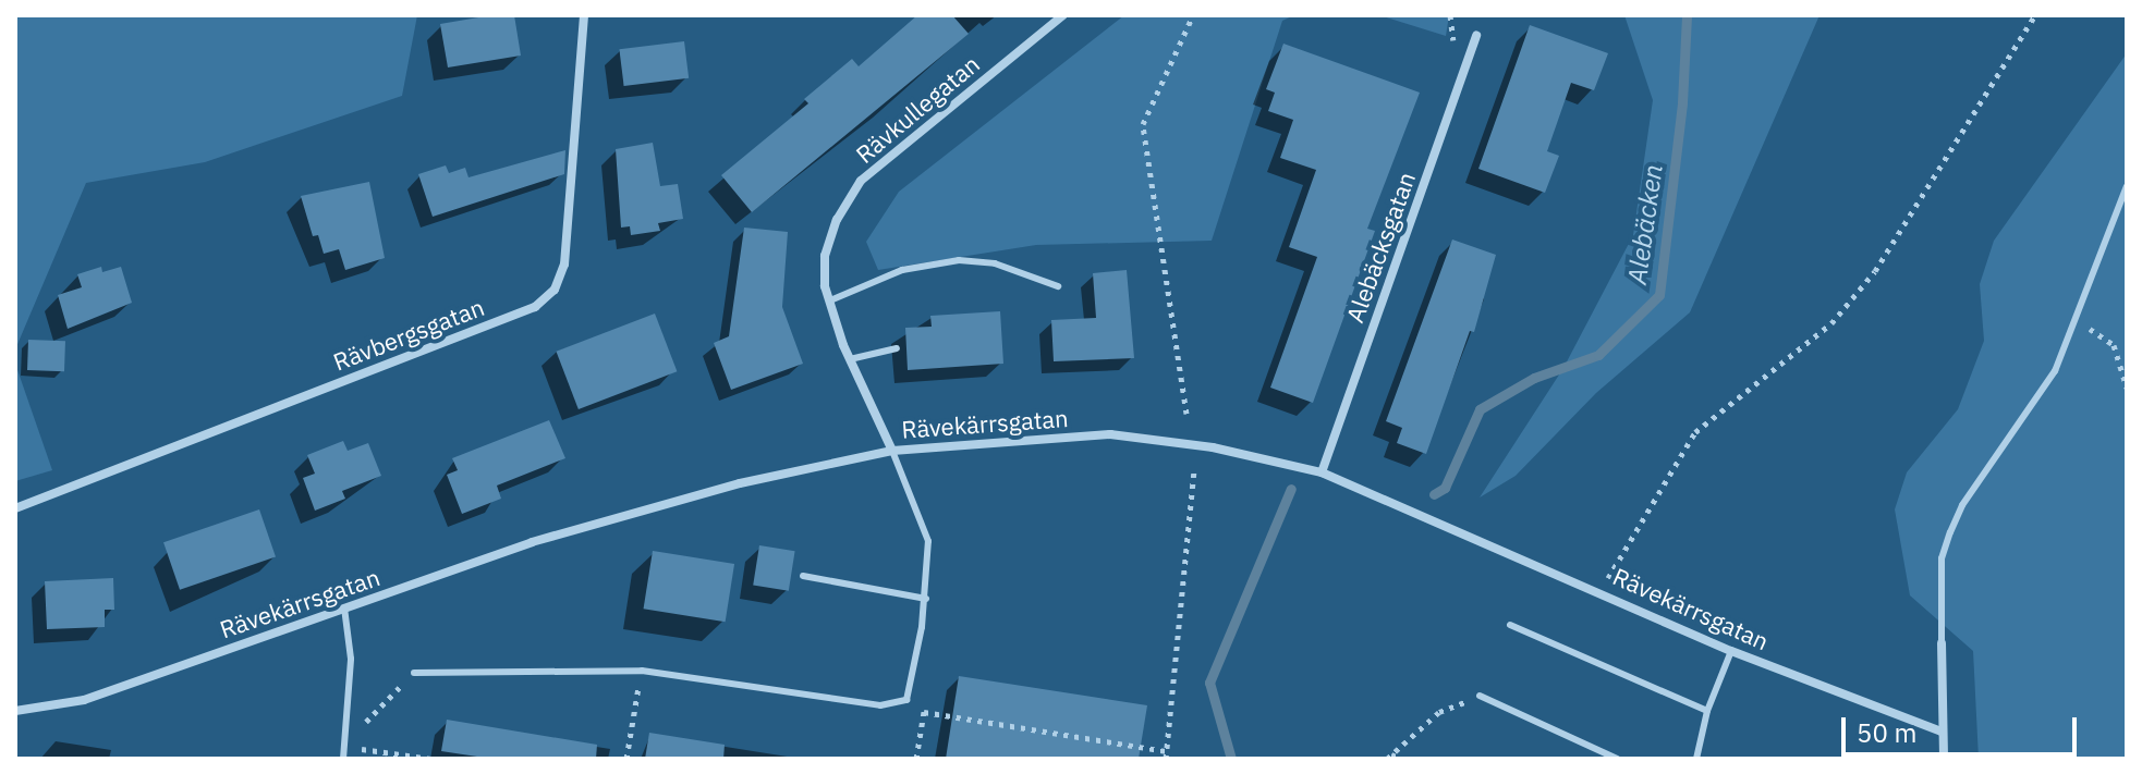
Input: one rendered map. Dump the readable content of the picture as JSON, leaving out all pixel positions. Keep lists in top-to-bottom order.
{
  "streets": {
    "street": [
      "Rävkullegatan",
      "Alebäcksgatan",
      "Rävbergsgatan",
      "Rävekärrsgatan"
    ]
  },
  "crossings": [
    ["Rävkullegatan", "Rävekärrsgatan"],
    ["Alebäcksgatan", "Rävekärrsgatan"]
  ],
  "water": ["Alebäcken"],
  "scale_bar": "50 m"
}
